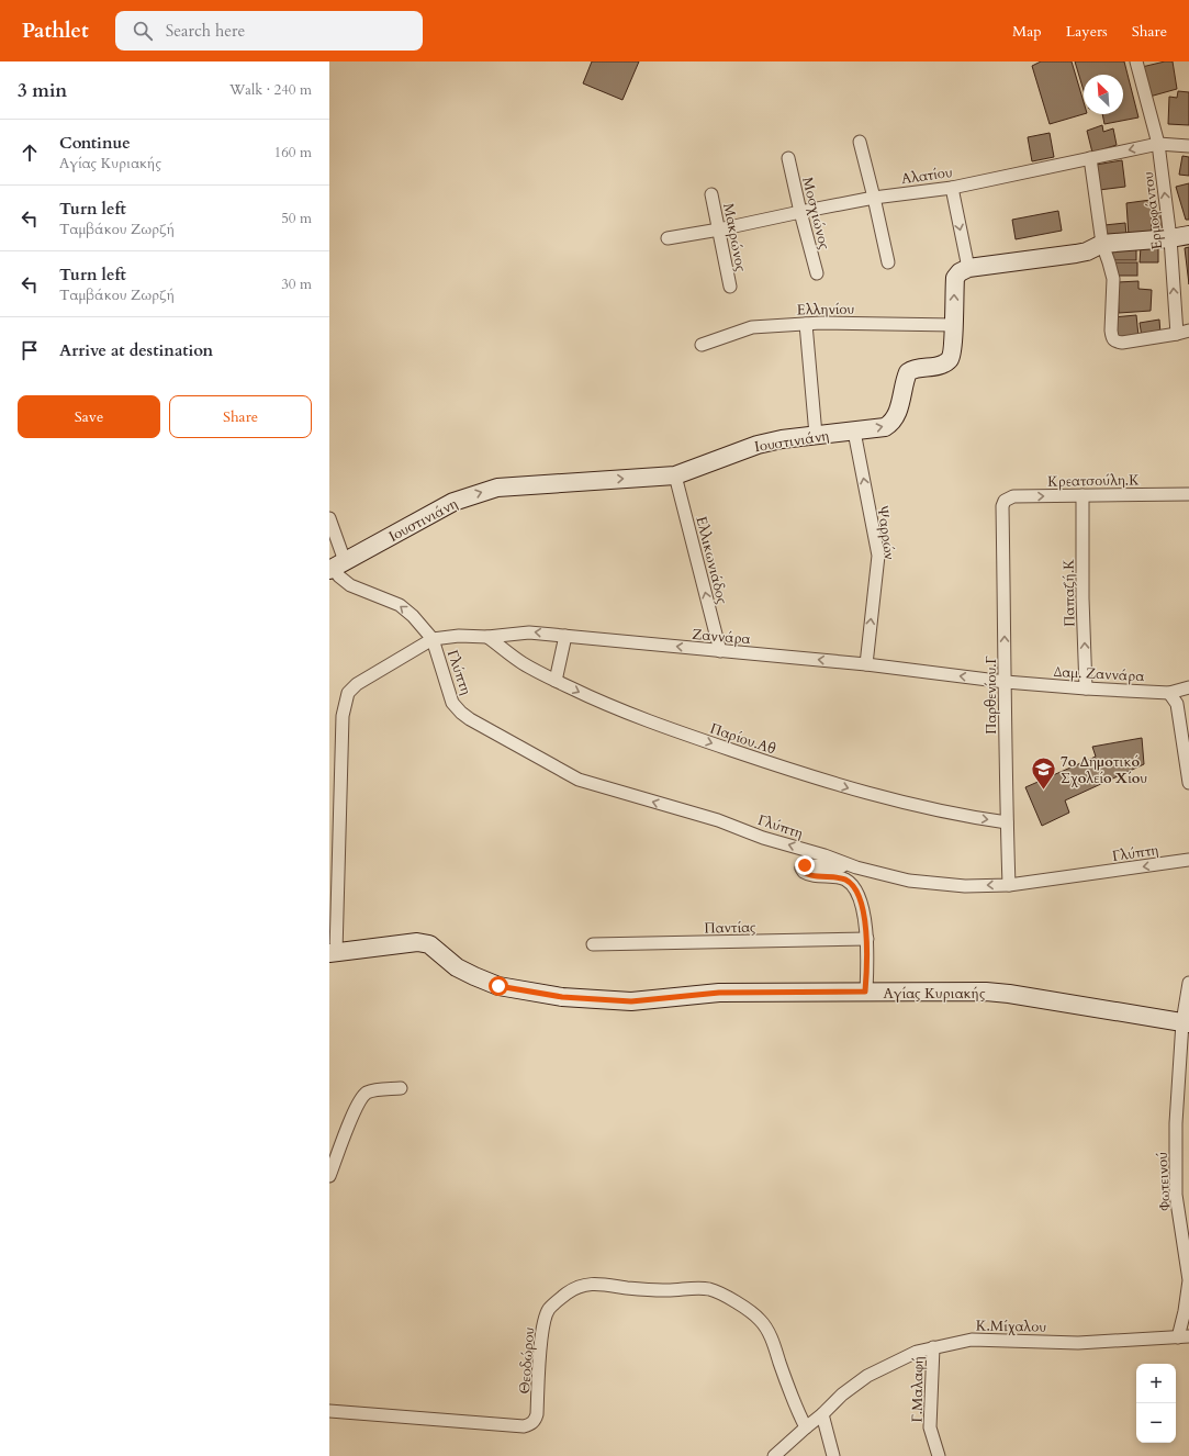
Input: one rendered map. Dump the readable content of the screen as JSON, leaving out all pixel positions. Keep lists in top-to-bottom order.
{
  "streets": {
    "main road": ["Ιουστινιάνη", "Αγίας Κυριακής"],
    "street": [
      "Αλατίου",
      "Ερμοφάντου",
      "Μοσχιώνος",
      "Μακρώνος",
      "Ελληνίου",
      "Κρεατσούλη.Κ",
      "Ψαρρών",
      "Ελλικωνιάδος",
      "Παπαζή.Κ",
      "Ζαννάρα",
      "Γλύπτη",
      "Δαμ. Ζαννάρα",
      "Παρθενίου.Γ",
      "Παρίου.Αθ",
      "Παντίας",
      "Φωτεινού",
      "Κ.Μίχαλου",
      "Θεοδώρου",
      "Γ.Μαλαφή"
    ]
  },
  "crossings": [
    ["Αλατίου", "Ερμοφάντου"],
    ["Αλατίου", "Μοσχιώνος"],
    ["Αλατίου", "Μακρώνος"],
    ["Ελληνίου", "Ιουστινιάνη"],
    ["Ιουστινιάνη", "Ψαρρών"],
    ["Ιουστινιάνη", "Ελλικωνιάδος"],
    ["Κρεατσούλη.Κ", "Παπαζή.Κ"],
    ["Κρεατσούλη.Κ", "Παρθενίου.Γ"],
    ["Ψαρρών", "Ζαννάρα"],
    ["Ελλικωνιάδος", "Ζαννάρα"],
    ["Παπαζή.Κ", "Δαμ. Ζαννάρα"],
    ["Ζαννάρα", "Γλύπτη"],
    ["Ζαννάρα", "Δαμ. Ζαννάρα"],
    ["Ζαννάρα", "Παρθενίου.Γ"],
    ["Ζαννάρα", "Παρίου.Αθ"],
    ["Γλύπτη", "Παρθενίου.Γ"],
    ["Δαμ. Ζαννάρα", "Παρθενίου.Γ"],
    ["Παρθενίου.Γ", "Παρίου.Αθ"],
    ["Αγίας Κυριακής", "Φωτεινού"],
    ["Φωτεινού", "Κ.Μίχαλου"],
    ["Κ.Μίχαλου", "Θεοδώρου"],
    ["Κ.Μίχαλου", "Γ.Μαλαφή"]
  ],
  "one_way": [
    "Ιουστινιάνη",
    "Κρεατσούλη.Κ",
    "Ψαρρών",
    "Ελλικωνιάδος",
    "Παπαζή.Κ",
    "Ζαννάρα",
    "Γλύπτη",
    "Παρθενίου.Γ",
    "Παρίου.Αθ"
  ],
  "places": {
    "school or university": ["7ο Δημοτικό Σχολείο Χίου"]
  },
  "north": "top left",
  "page": {
    "header": "Pathlet",
    "search": "Search here",
    "nav": ["Map", "Layers", "Share"],
    "heading": ["3 min", "Walk · 240 m"],
    "list": [
      ["Continue", "Αγίας Κυριακής", "160 m"],
      ["Turn left", "Ταμβάκου Ζωρζή", "50 m"],
      ["Turn left", "Ταμβάκου Ζωρζή", "30 m"],
      "Arrive at destination"
    ],
    "buttons": ["Save", "Share"],
    "map_buttons": ["+", "−"]
  }
}
